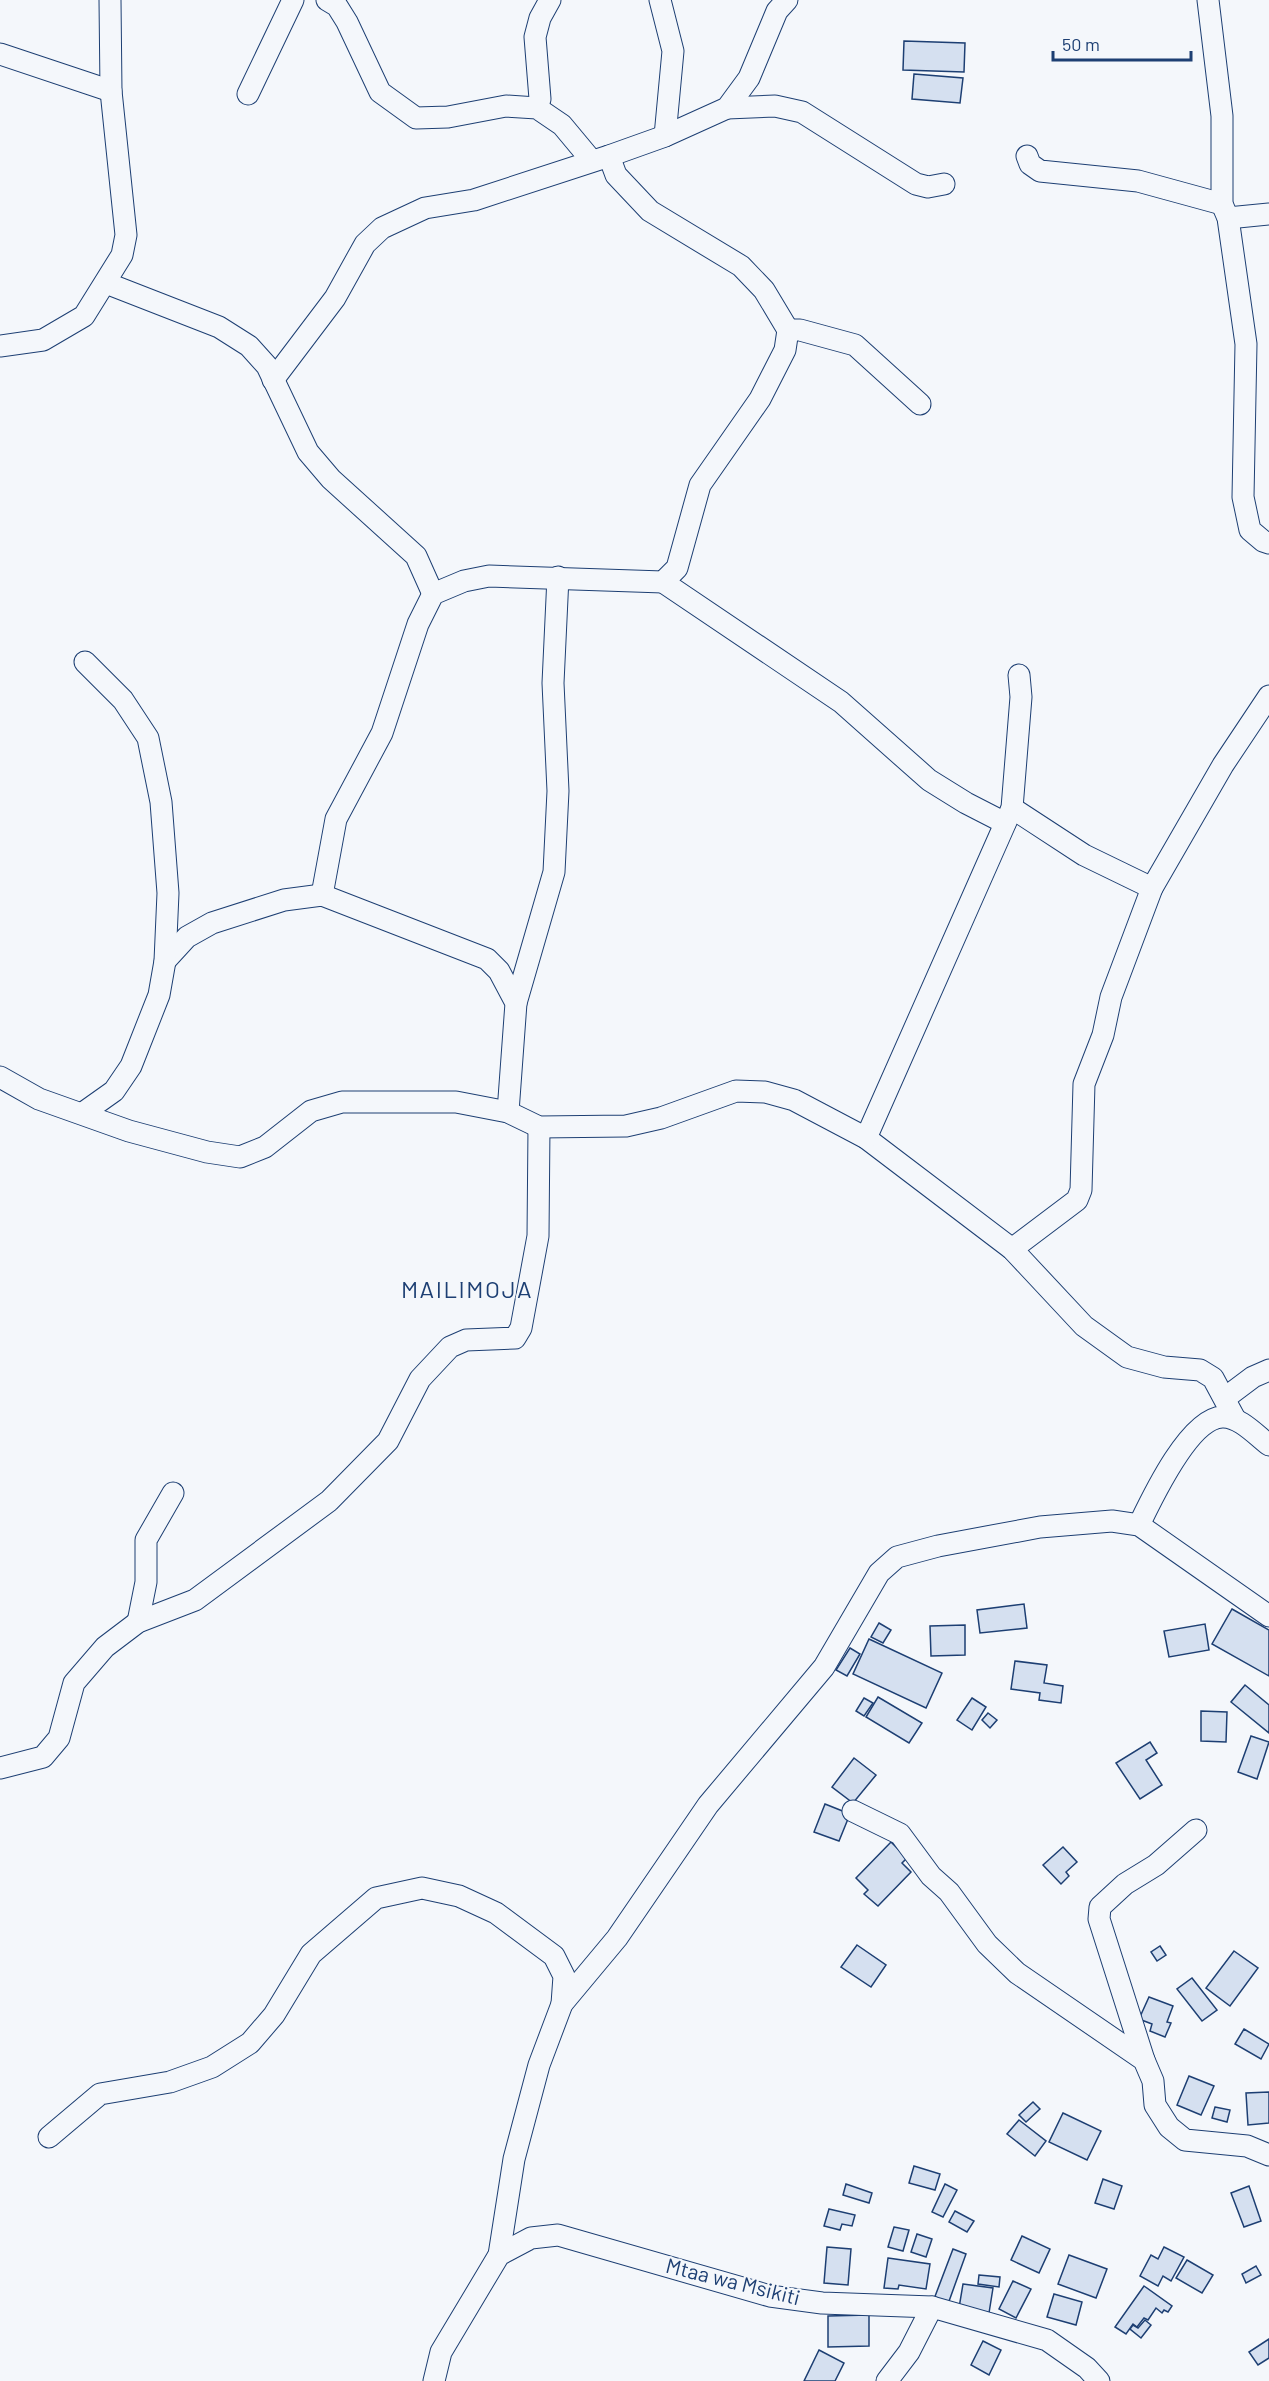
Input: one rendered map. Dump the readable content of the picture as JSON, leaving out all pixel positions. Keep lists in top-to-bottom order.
{
  "streets": {
    "street": ["Mtaa wa Msikiti"]
  },
  "districts": ["MAILIMOJA"],
  "scale_bar": "50 m"
}
